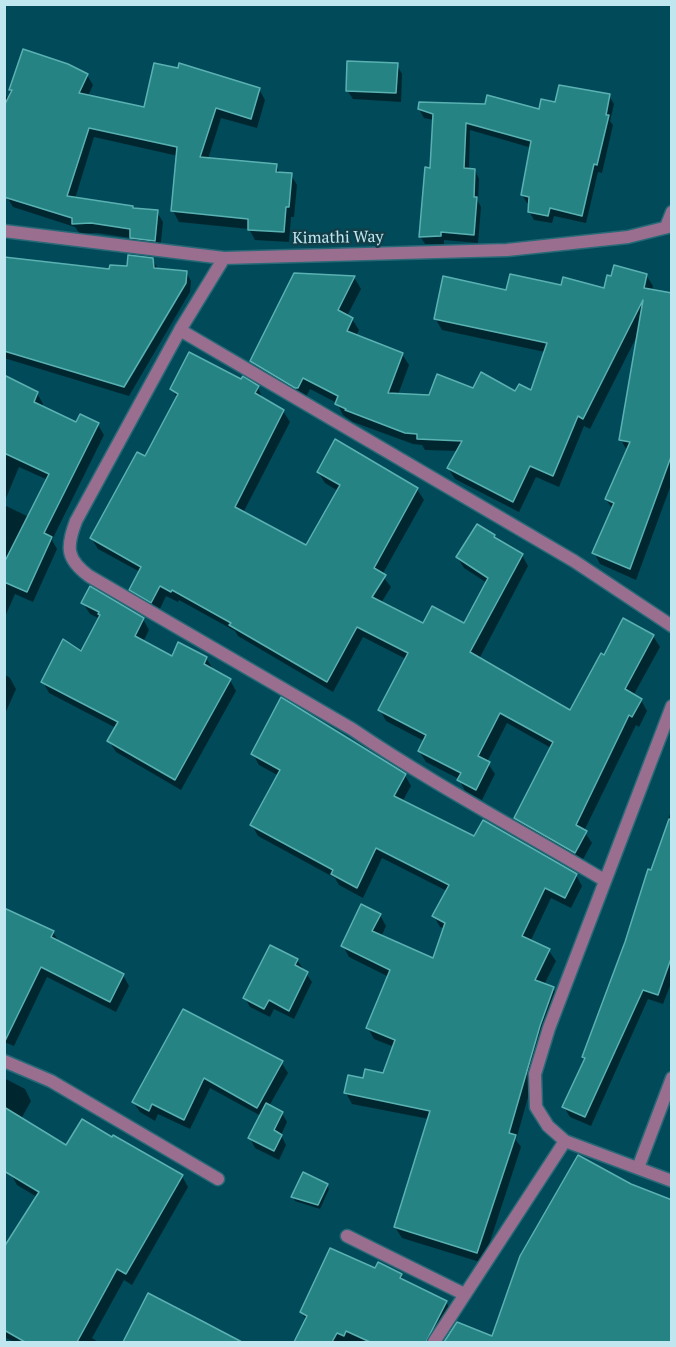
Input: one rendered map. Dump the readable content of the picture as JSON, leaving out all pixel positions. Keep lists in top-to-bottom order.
{
  "streets": {
    "street": ["Kimathi Way"]
  }
}
